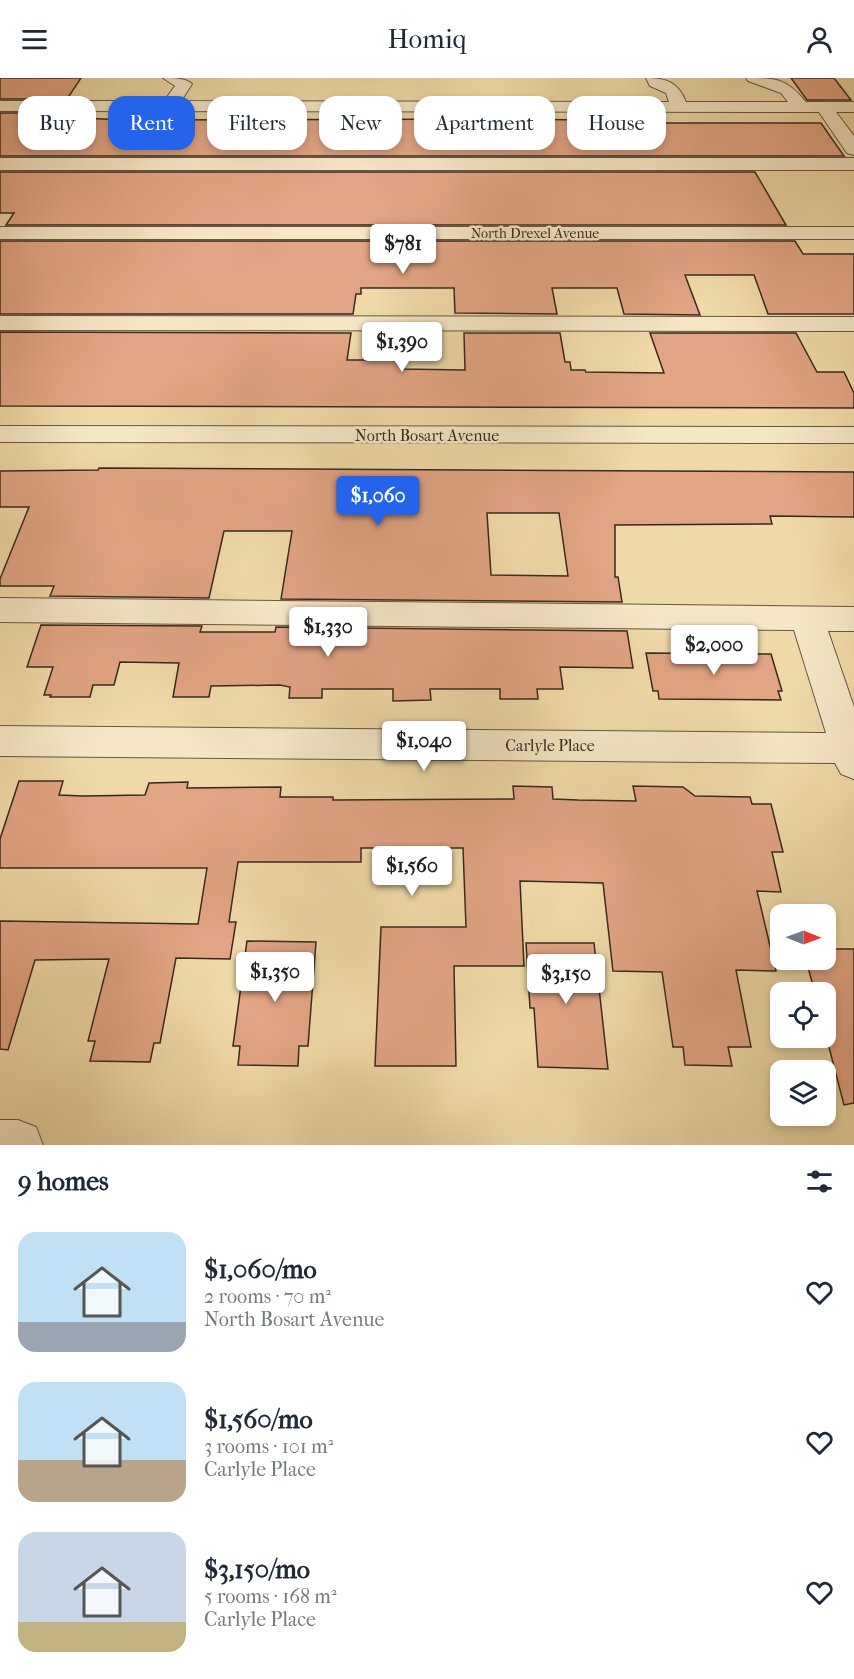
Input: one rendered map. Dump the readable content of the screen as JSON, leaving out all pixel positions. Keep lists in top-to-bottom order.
{
  "streets": {
    "street": ["North Drexel Avenue", "North Bosart Avenue", "Carlyle Place"]
  },
  "north": "right",
  "page": {
    "header": "Homiq",
    "chip": [
      "Buy",
      "Rent",
      "Filters",
      "New",
      "Apartment",
      "House"
    ],
    "price": [
      "$781",
      "$1,390",
      "$1,060",
      "$1,330",
      "$2,000",
      "$1,040",
      "$1,560",
      "$1,350",
      "$3,150"
    ],
    "heading": "9 homes",
    "list": [
      {
        "name": "$1,060/mo",
        "note": "2 rooms · 70 m² · North Bosart Avenue"
      },
      {
        "name": "$1,560/mo",
        "note": "3 rooms · 101 m² · Carlyle Place"
      },
      {
        "name": "$3,150/mo",
        "note": "5 rooms · 168 m² · Carlyle Place"
      }
    ]
  }
}
